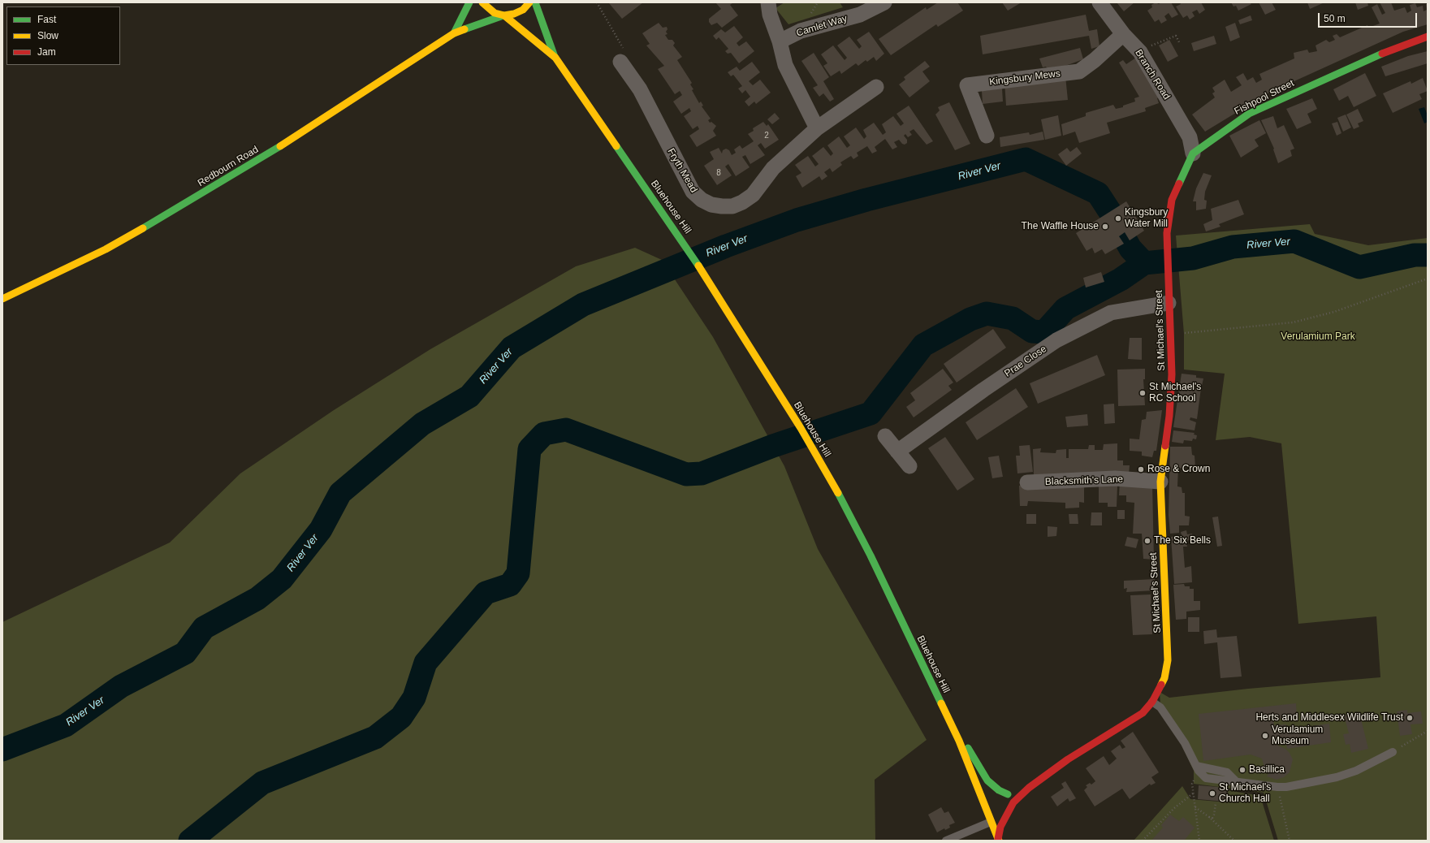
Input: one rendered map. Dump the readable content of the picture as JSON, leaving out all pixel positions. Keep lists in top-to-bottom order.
{
  "streets": {
    "main road": [
      "Fishpool Street",
      "Redbourn Road",
      "Bluehouse Hill",
      "St Michael's Street"
    ],
    "street": [
      "Camlet Way",
      "Branch Road",
      "Kingsbury Mews",
      "Fryth Mead",
      "Prae Close",
      "Blacksmith's Lane"
    ]
  },
  "crossings": [
    ["Branch Road", "Kingsbury Mews"],
    ["Branch Road", "Fishpool Street"],
    ["Fishpool Street", "St Michael's Street"],
    ["Redbourn Road", "Bluehouse Hill"],
    ["Bluehouse Hill", "St Michael's Street"],
    ["St Michael's Street", "Prae Close"],
    ["St Michael's Street", "Blacksmith's Lane"]
  ],
  "water": ["River Ver"],
  "parks": ["Verulamium Park"],
  "places": [
    "Kingsbury Water Mill",
    "The Waffle House",
    "St Michael's RC School",
    "Rose & Crown",
    "The Six Bells",
    "Herts and Middlesex Wildlife Trust",
    "Verulamium Museum",
    "Basillica",
    "St Michael's Church Hall"
  ],
  "house_numbers": ["2", "8"],
  "legend": ["Fast", "Slow", "Jam"],
  "scale_bar": "50 m"
}
